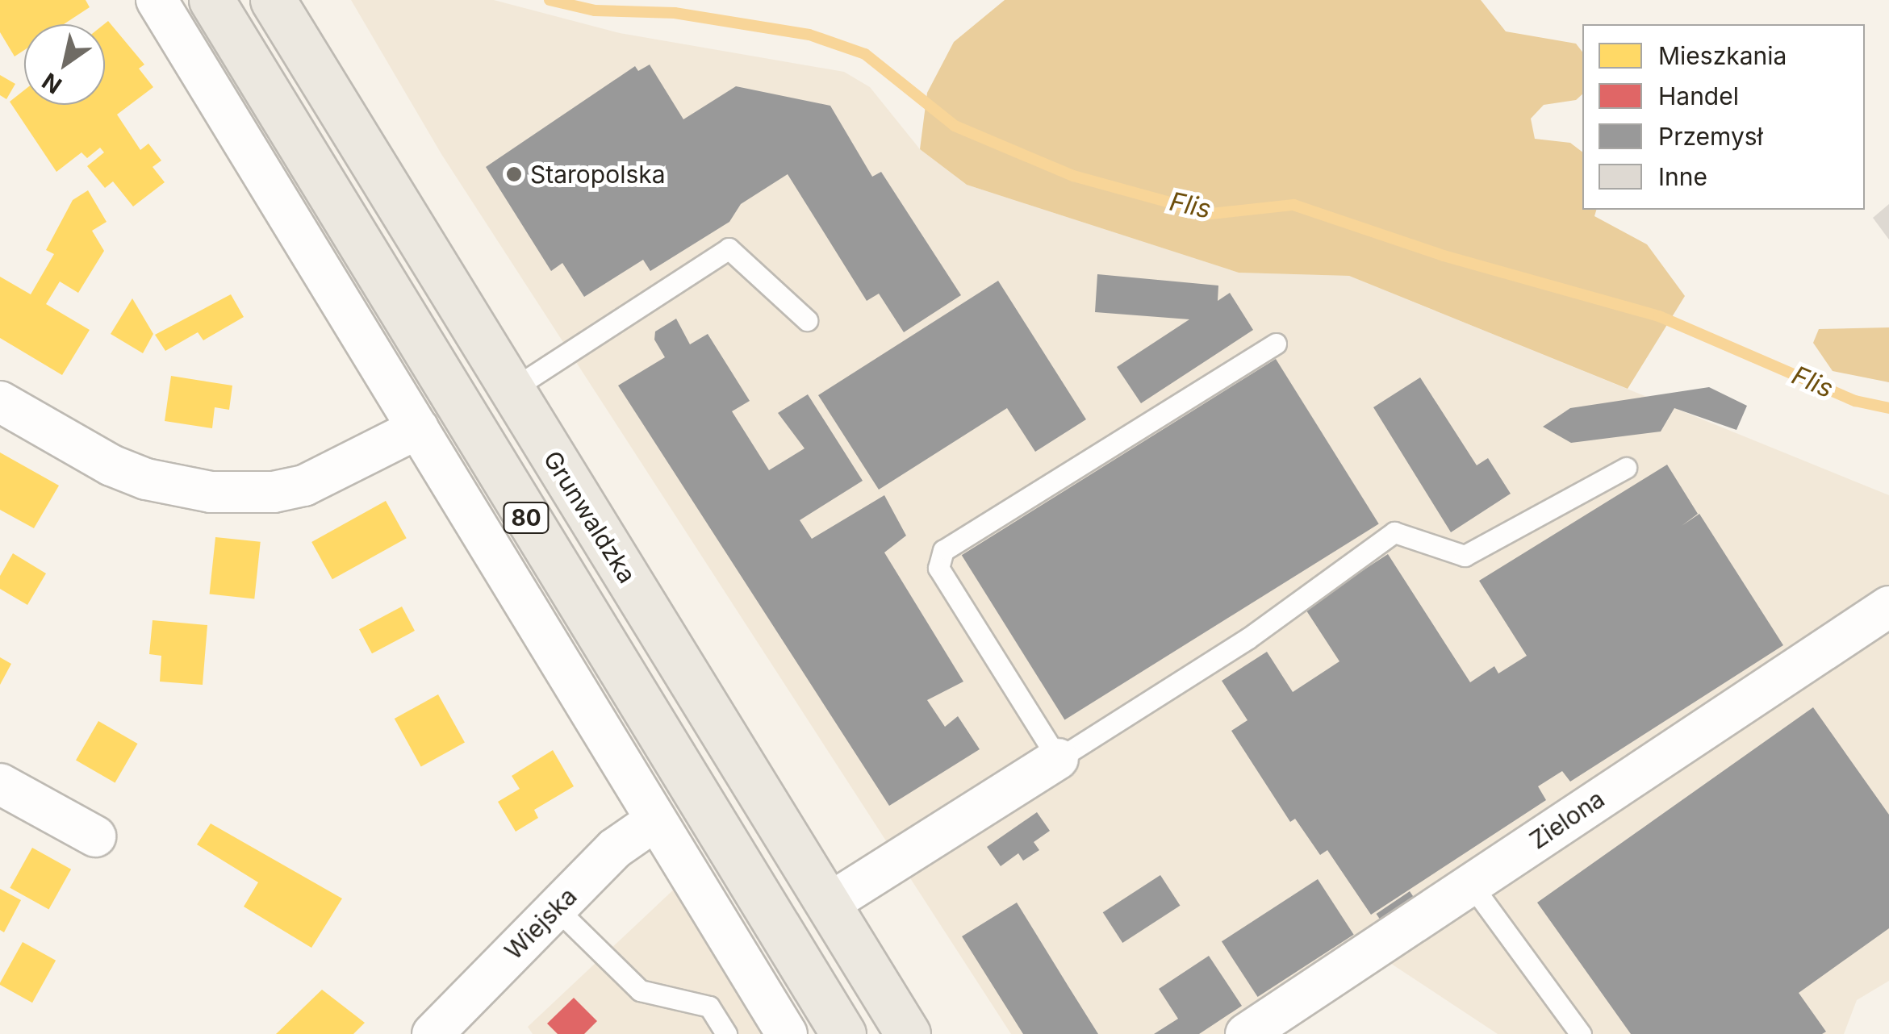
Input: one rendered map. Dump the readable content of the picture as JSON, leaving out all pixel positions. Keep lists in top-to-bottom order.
{
  "streets": {
    "main road": ["Grunwaldzka", "80"],
    "street": ["Zielona", "Wiejska"]
  },
  "water": ["Flis"],
  "places": ["Staropolska"],
  "legend": [
    "Mieszkania",
    "Handel",
    "Przemysł",
    "Inne"
  ],
  "north": "bottom left"
}
